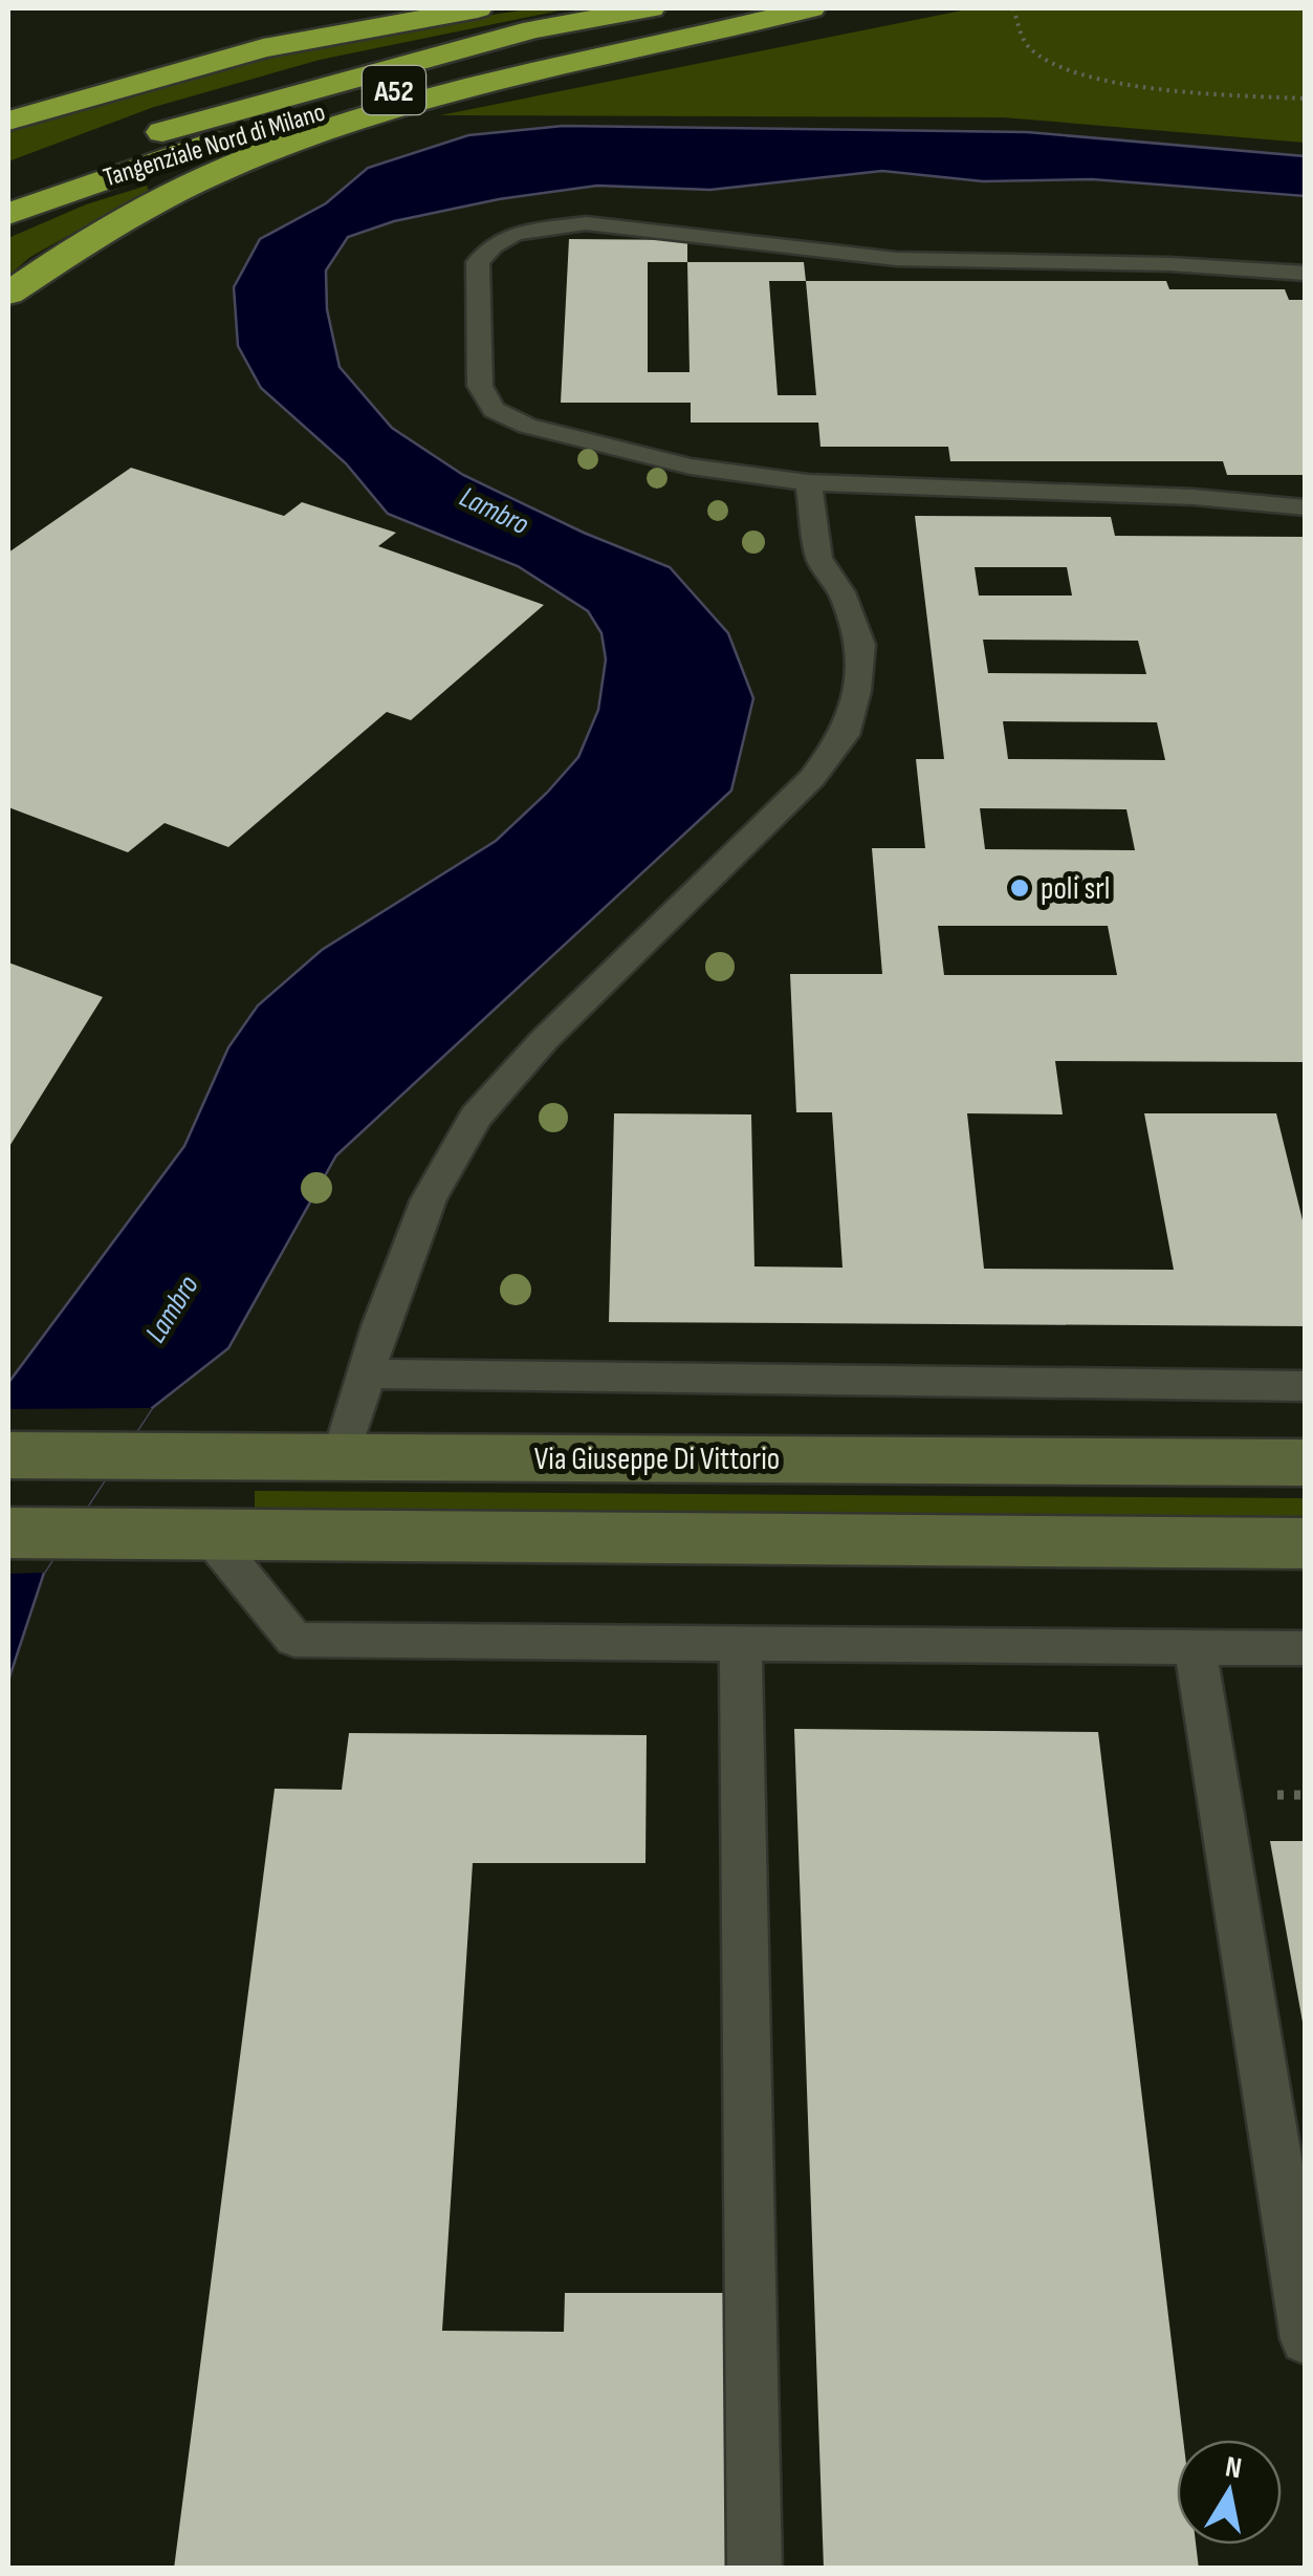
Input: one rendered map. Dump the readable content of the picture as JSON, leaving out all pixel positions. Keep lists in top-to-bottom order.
{
  "streets": {
    "highway": ["A52", "Tangenziale Nord di Milano"],
    "street": ["Via Giuseppe Di Vittorio"]
  },
  "water": ["Lambro"],
  "places": ["poli srl"],
  "north": "top"
}
